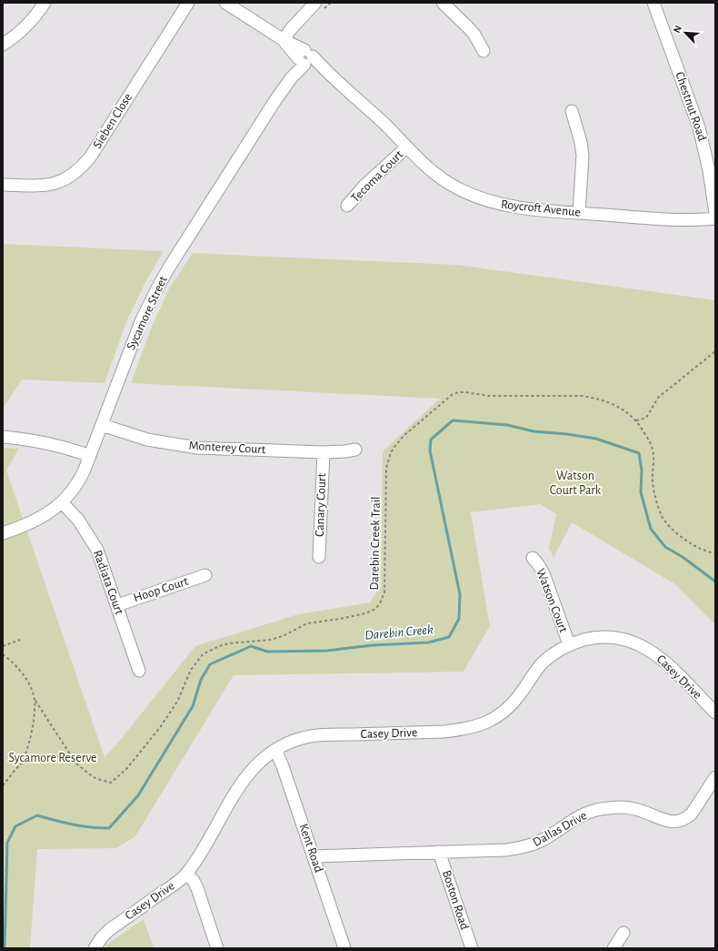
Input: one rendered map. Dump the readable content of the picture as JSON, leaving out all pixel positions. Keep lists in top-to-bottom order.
{
  "streets": {
    "street": [
      "Chestnut Road",
      "Sieben Close",
      "Tecoma Court",
      "Roycroft Avenue",
      "Sycamore Street",
      "Monterey Court",
      "Canary Court",
      "Radiata Court",
      "Hoop Court",
      "Watson Court",
      "Casey Drive",
      "Dallas Drive",
      "Kent Road",
      "Boston Road"
    ],
    "path": ["Darebin Creek Trail"]
  },
  "crossings": [
    ["Tecoma Court", "Roycroft Avenue"],
    ["Roycroft Avenue", "Sycamore Street"],
    ["Sycamore Street", "Monterey Court"],
    ["Sycamore Street", "Radiata Court"],
    ["Monterey Court", "Canary Court"],
    ["Radiata Court", "Hoop Court"],
    ["Watson Court", "Casey Drive"],
    ["Casey Drive", "Kent Road"],
    ["Dallas Drive", "Kent Road"],
    ["Dallas Drive", "Boston Road"]
  ],
  "water": ["Darebin Creek"],
  "parks": ["Watson Court Park", "Sycamore Reserve"],
  "north": "top left"
}
